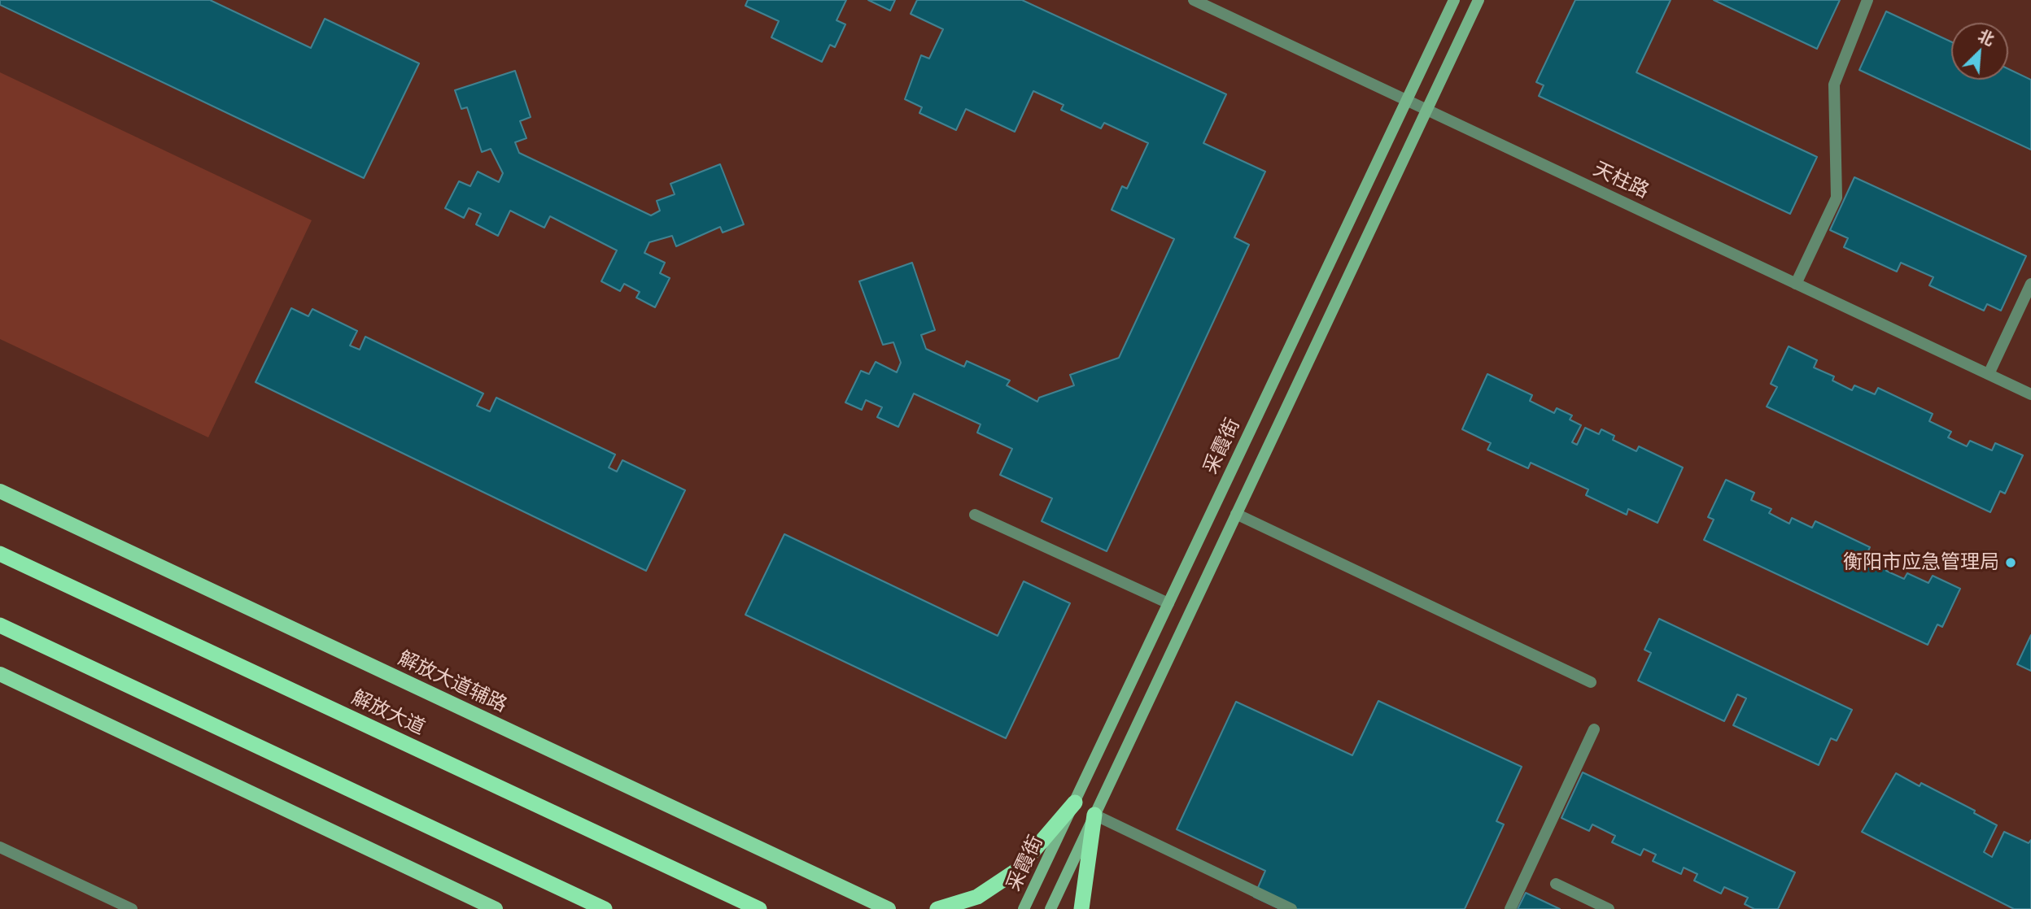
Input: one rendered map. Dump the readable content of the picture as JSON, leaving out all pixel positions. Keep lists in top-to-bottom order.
{
  "streets": {
    "highway": ["解放大道"],
    "main road": ["采霞街", "解放大道辅路"],
    "street": ["天柱路"]
  },
  "crossings": [
    ["天柱路", "采霞街"]
  ],
  "places": ["衡阳市应急管理局"],
  "north": "top right"
}
